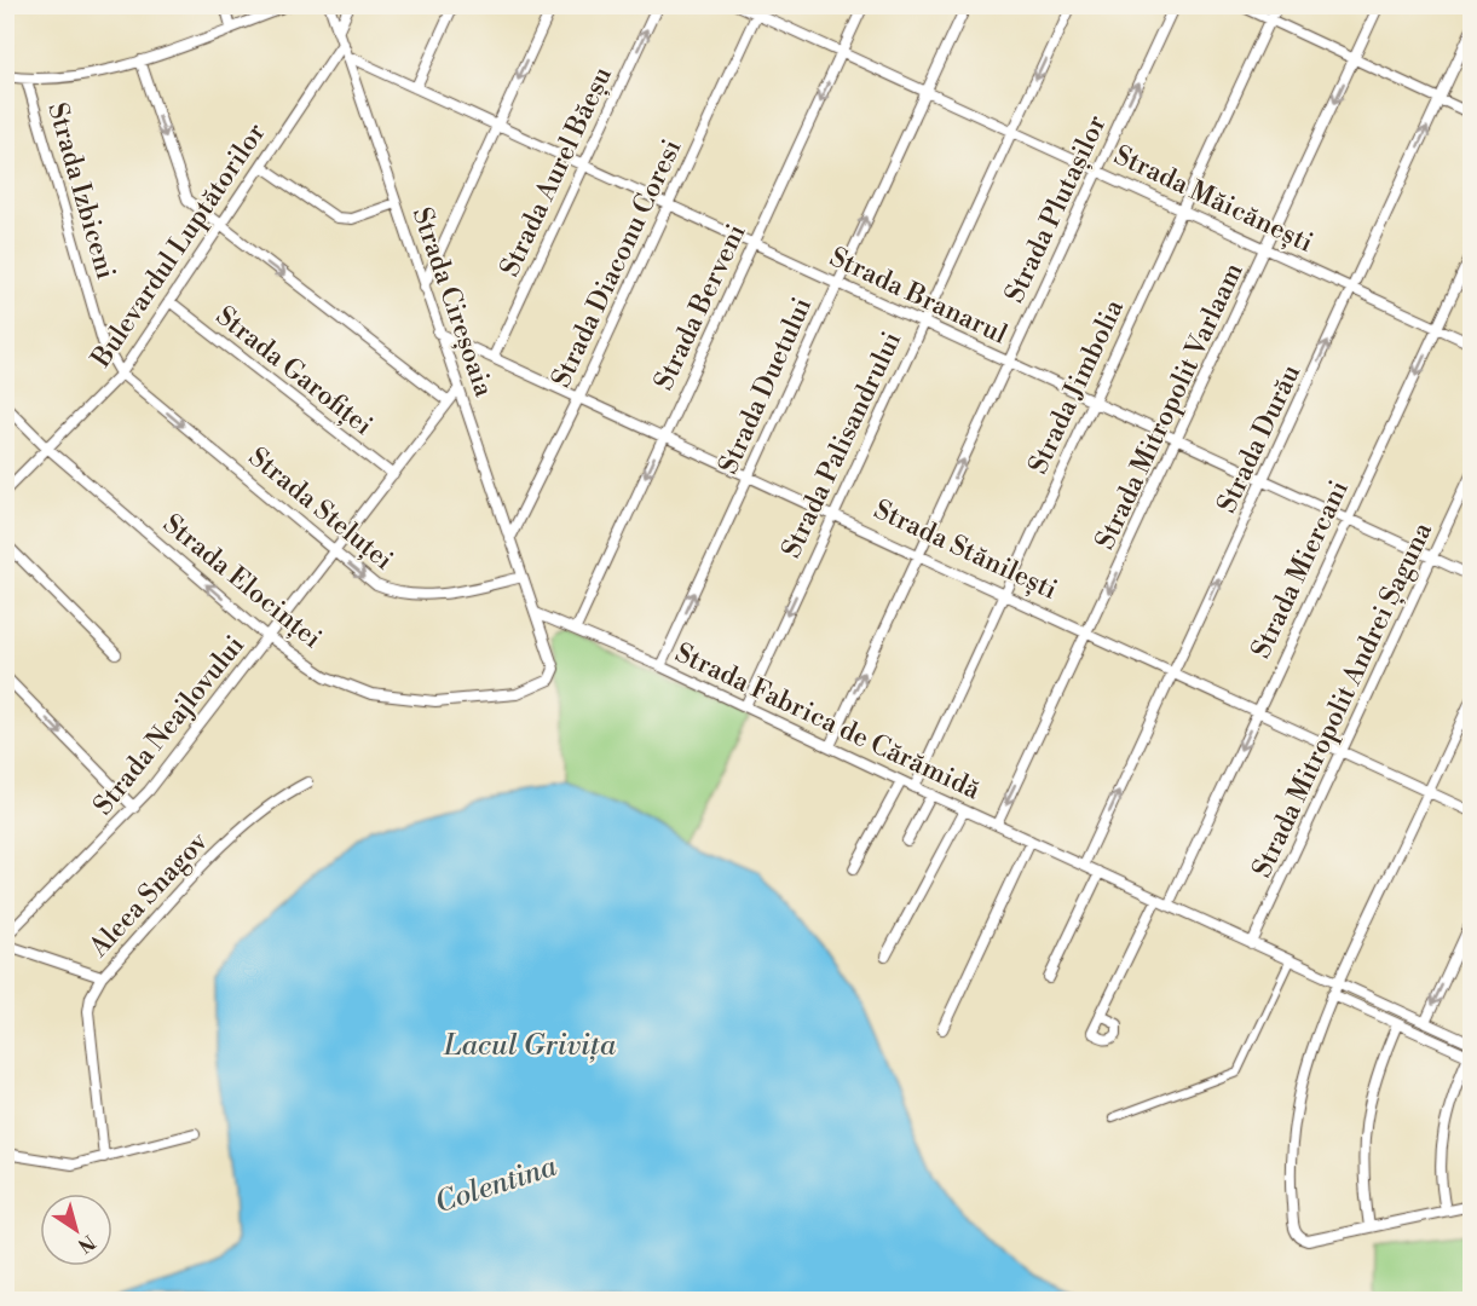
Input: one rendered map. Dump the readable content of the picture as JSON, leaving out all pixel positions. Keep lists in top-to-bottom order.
{
  "streets": {
    "street": [
      "Strada Aurel Băeșu",
      "Strada Izbiceni",
      "Strada Măicănești",
      "Strada Plutașilor",
      "Bulevardul Luptătorilor",
      "Strada Diaconu Coresi",
      "Strada Branarul",
      "Strada Cireșoaia",
      "Strada Berveni",
      "Strada Garofiței",
      "Strada Duetului",
      "Strada Jimbolia",
      "Strada Mitropolit Varlaam",
      "Strada Durău",
      "Strada Palisandrului",
      "Strada Steluței",
      "Strada Stănilești",
      "Strada Miercani",
      "Strada Elocinței",
      "Strada Mitropolit Andrei Șaguna",
      "Strada Fabrica de Cărămidă",
      "Strada Neajlovului",
      "Aleea Snagov"
    ]
  },
  "crossings": [
    ["Strada Aurel Băeșu", "Strada Branarul"],
    ["Strada Aurel Băeșu", "Strada Stănilești"],
    ["Strada Izbiceni", "Bulevardul Luptătorilor"],
    ["Strada Izbiceni", "Strada Steluței"],
    ["Strada Măicănești", "Strada Plutașilor"],
    ["Strada Măicănești", "Strada Diaconu Coresi"],
    ["Strada Măicănești", "Strada Berveni"],
    ["Strada Măicănești", "Strada Duetului"],
    ["Strada Măicănești", "Strada Jimbolia"],
    ["Strada Măicănești", "Strada Mitropolit Varlaam"],
    ["Strada Măicănești", "Strada Durău"],
    ["Strada Măicănești", "Strada Palisandrului"],
    ["Strada Măicănești", "Strada Miercani"],
    ["Strada Plutașilor", "Strada Branarul"],
    ["Strada Plutașilor", "Strada Stănilești"],
    ["Strada Plutașilor", "Strada Fabrica de Cărămidă"],
    ["Bulevardul Luptătorilor", "Strada Cireșoaia"],
    ["Bulevardul Luptătorilor", "Strada Garofiței"],
    ["Bulevardul Luptătorilor", "Strada Steluței"],
    ["Bulevardul Luptătorilor", "Strada Elocinței"],
    ["Strada Diaconu Coresi", "Strada Branarul"],
    ["Strada Diaconu Coresi", "Strada Cireșoaia"],
    ["Strada Diaconu Coresi", "Strada Stănilești"],
    ["Strada Branarul", "Strada Cireșoaia"],
    ["Strada Branarul", "Strada Berveni"],
    ["Strada Branarul", "Strada Duetului"],
    ["Strada Branarul", "Strada Jimbolia"],
    ["Strada Branarul", "Strada Mitropolit Varlaam"],
    ["Strada Branarul", "Strada Durău"],
    ["Strada Branarul", "Strada Palisandrului"],
    ["Strada Branarul", "Strada Miercani"],
    ["Strada Branarul", "Strada Mitropolit Andrei Șaguna"],
    ["Strada Cireșoaia", "Strada Steluței"],
    ["Strada Cireșoaia", "Strada Stănilești"],
    ["Strada Cireșoaia", "Strada Elocinței"],
    ["Strada Cireșoaia", "Strada Fabrica de Cărămidă"],
    ["Strada Cireșoaia", "Strada Neajlovului"],
    ["Strada Berveni", "Strada Stănilești"],
    ["Strada Berveni", "Strada Fabrica de Cărămidă"],
    ["Strada Garofiței", "Strada Neajlovului"],
    ["Strada Duetului", "Strada Stănilești"],
    ["Strada Duetului", "Strada Fabrica de Cărămidă"],
    ["Strada Jimbolia", "Strada Stănilești"],
    ["Strada Jimbolia", "Strada Fabrica de Cărămidă"],
    ["Strada Mitropolit Varlaam", "Strada Stănilești"],
    ["Strada Mitropolit Varlaam", "Strada Fabrica de Cărămidă"],
    ["Strada Durău", "Strada Stănilești"],
    ["Strada Durău", "Strada Fabrica de Cărămidă"],
    ["Strada Palisandrului", "Strada Stănilești"],
    ["Strada Palisandrului", "Strada Fabrica de Cărămidă"],
    ["Strada Steluței", "Strada Neajlovului"],
    ["Strada Stănilești", "Strada Miercani"],
    ["Strada Stănilești", "Strada Mitropolit Andrei Șaguna"],
    ["Strada Miercani", "Strada Fabrica de Cărămidă"],
    ["Strada Elocinței", "Strada Fabrica de Cărămidă"],
    ["Strada Elocinței", "Strada Neajlovului"],
    ["Strada Mitropolit Andrei Șaguna", "Strada Fabrica de Cărămidă"]
  ],
  "one_way": [
    "Strada Aurel Băeșu",
    "Strada Plutașilor",
    "Strada Berveni",
    "Strada Duetului",
    "Strada Mitropolit Varlaam",
    "Strada Durău",
    "Strada Palisandrului",
    "Strada Steluței",
    "Strada Miercani",
    "Strada Elocinței"
  ],
  "water": ["Lacul Grivița", "Colentina"],
  "north": "bottom right"
}
